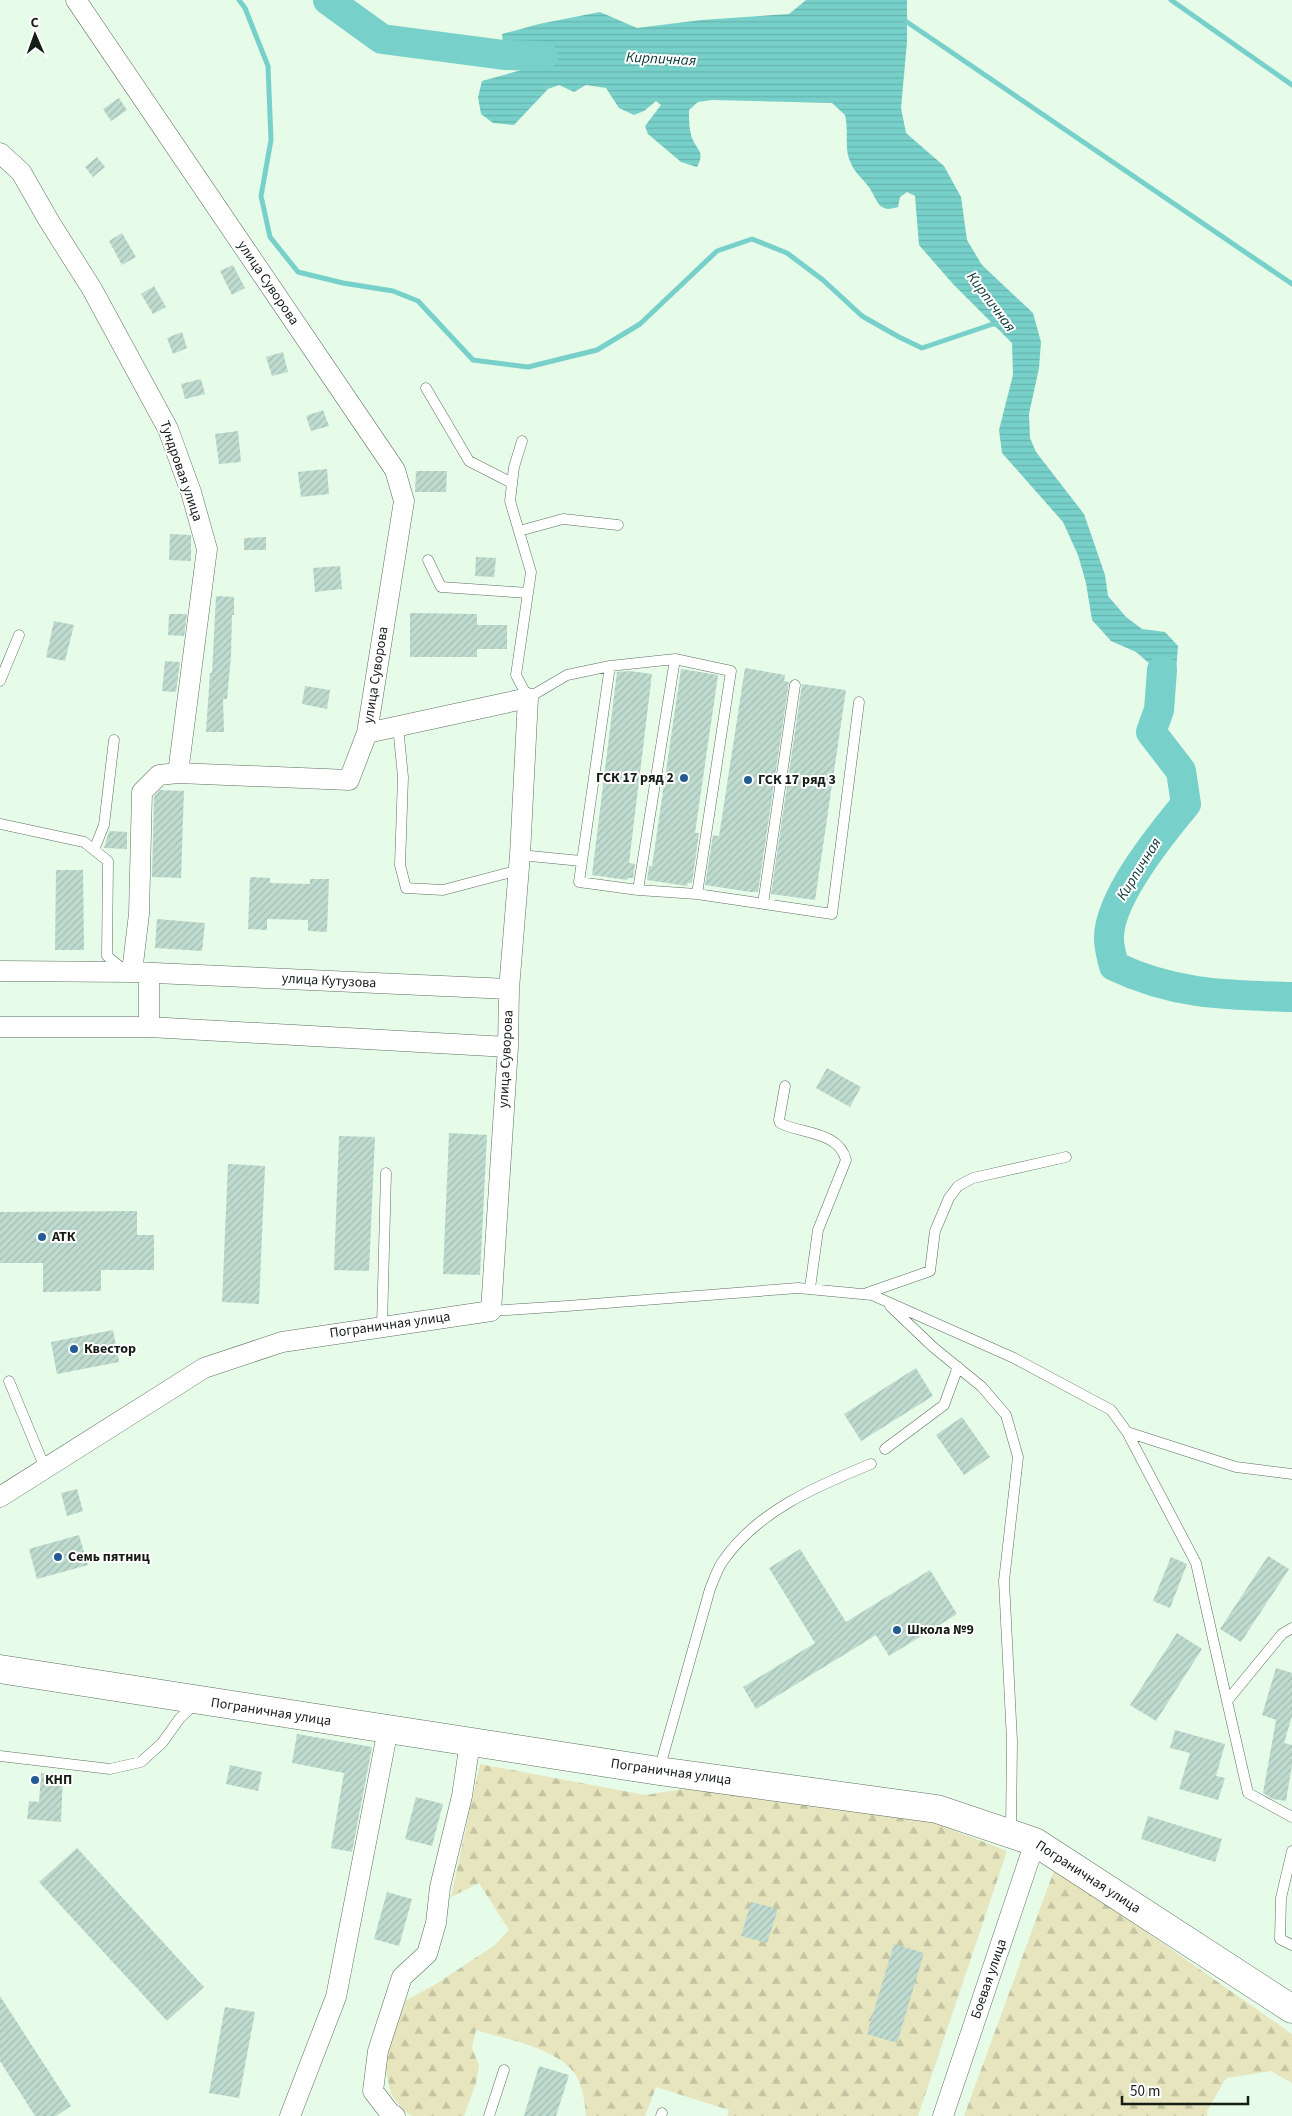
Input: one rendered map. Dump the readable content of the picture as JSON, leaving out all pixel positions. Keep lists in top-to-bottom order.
{
  "streets": {
    "street": [
      "улица Суворова",
      "Тундровая улица",
      "улица Кутузова",
      "Пограничная улица",
      "Боевая улица"
    ]
  },
  "crossings": [
    ["улица Суворова", "улица Кутузова"],
    ["улица Суворова", "Пограничная улица"],
    ["Пограничная улица", "Боевая улица"]
  ],
  "water": ["Кирпичная"],
  "places": [
    "ГСК 17 ряд 2",
    "ГСК 17 ряд 3",
    "АТК",
    "Квестор",
    "Семь пятниц",
    "Школа №9",
    "КНП"
  ],
  "scale_bar": "50 m",
  "north": "top"
}
